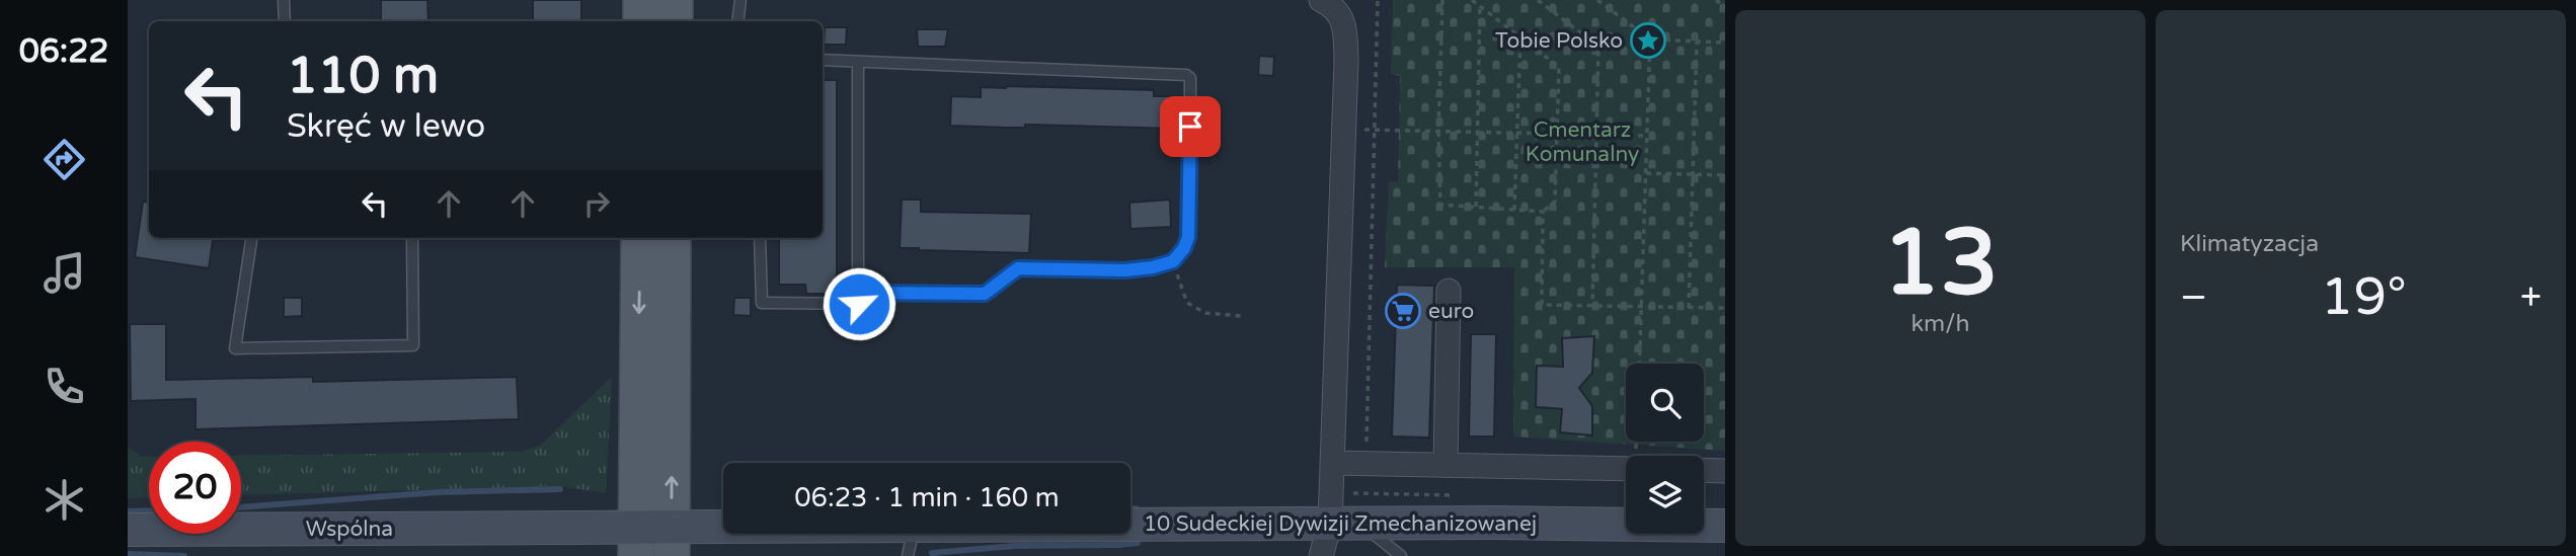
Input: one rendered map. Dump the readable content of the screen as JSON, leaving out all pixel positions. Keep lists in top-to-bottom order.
{
  "streets": {
    "street": ["10 Sudeckiej Dywizji Zmechanizowanej", "Wspólna"]
  },
  "crossings": [
    ["10 Sudeckiej Dywizji Zmechanizowanej", "Wspólna"]
  ],
  "parks": ["Cmentarz Komunalny"],
  "places": {
    "place": ["Tobie Polsko"],
    "supermarket": ["euro"]
  },
  "page": {
    "tabs": "06:22",
    "tile": [
      ["13", "km/h"],
      "Klimatyzacja"
    ],
    "turn": ["110 m", "Skręć w lewo"],
    "heat": ["−", "19°", "+"],
    "limit": "20",
    "trip": "06:23 · 1 min · 160 m"
  }
}
